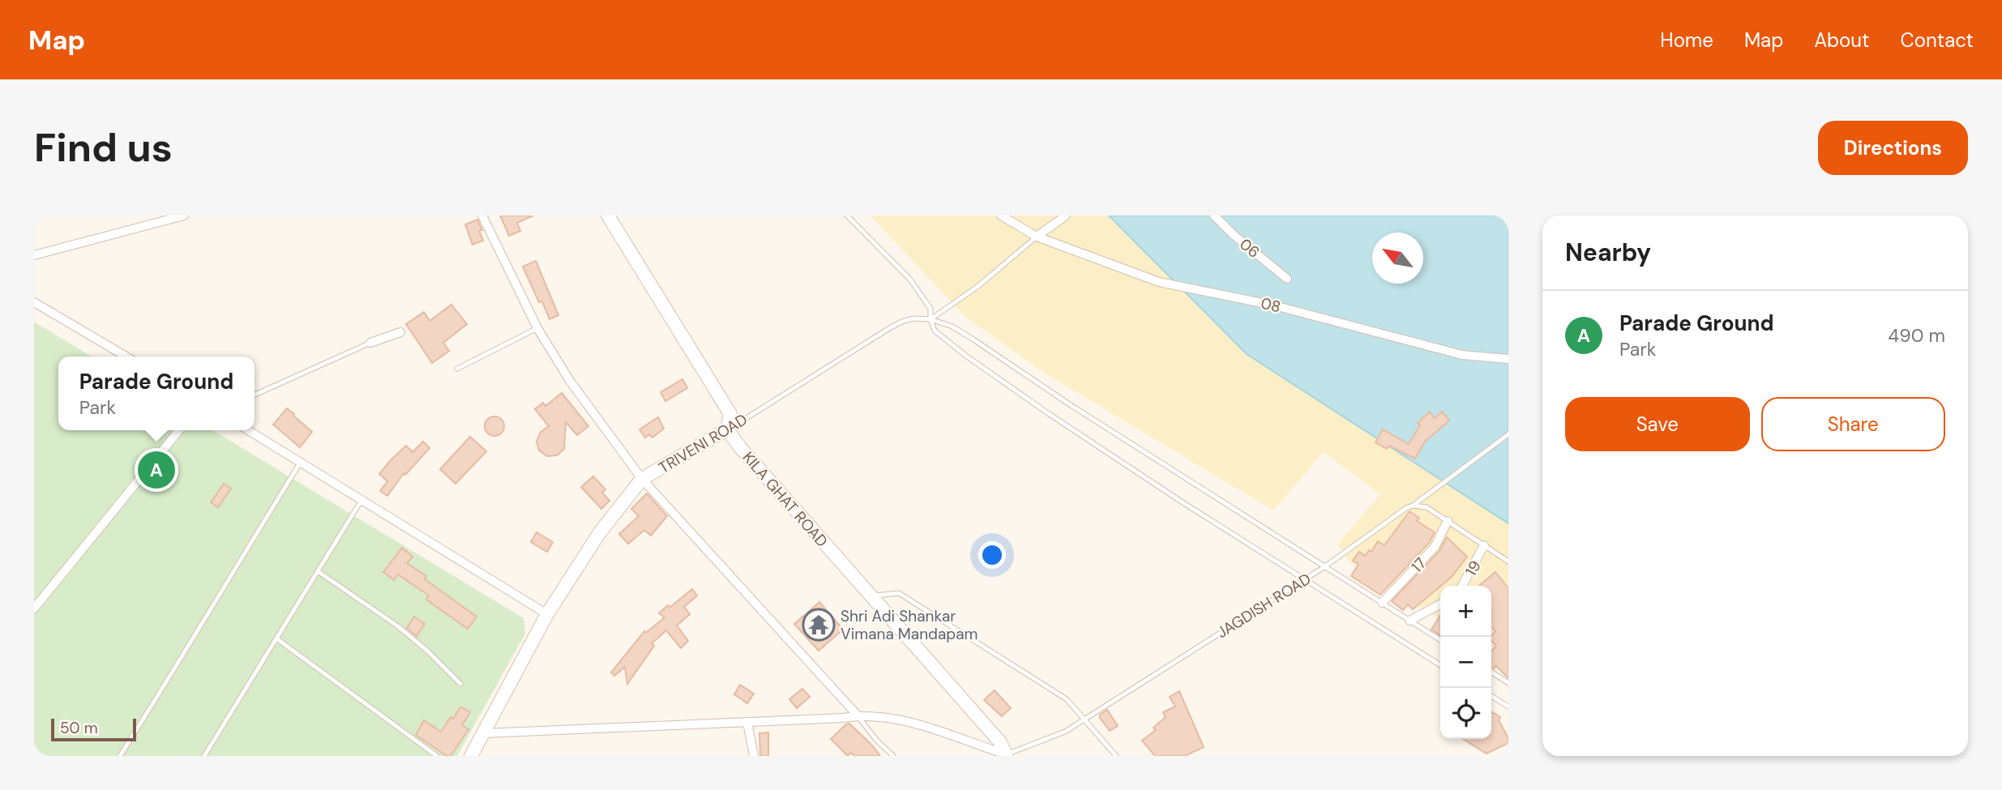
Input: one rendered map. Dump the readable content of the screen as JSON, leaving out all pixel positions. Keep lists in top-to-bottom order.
{
  "streets": {
    "main road": ["TRIVENI ROAD", "KILA GHAT ROAD"],
    "street": [
      "06",
      "08",
      "17",
      "19"
    ],
    "lane": ["JAGDISH ROAD"]
  },
  "crossings": [
    ["08", "TRIVENI ROAD"],
    ["TRIVENI ROAD", "KILA GHAT ROAD"],
    ["KILA GHAT ROAD", "JAGDISH ROAD"]
  ],
  "places": {
    "temple": ["Shri Adi Shankar Vimana Mandapam"]
  },
  "scale_bar": "50 m",
  "north": "top left",
  "page": {
    "header": "Map",
    "nav": [
      "Home",
      "Map",
      "About",
      "Contact"
    ],
    "buttons": [
      "Directions",
      ["Save", "Share"]
    ],
    "title": "Find us",
    "heading": "Nearby",
    "list": [
      {
        "mark": "A",
        "name": "Parade Ground",
        "note": "Park",
        "value": "490 m"
      }
    ],
    "popup": ["Parade Ground", "Park"],
    "pins": "A",
    "map_buttons": ["+", "−"],
    "scale": "50 m"
  }
}
